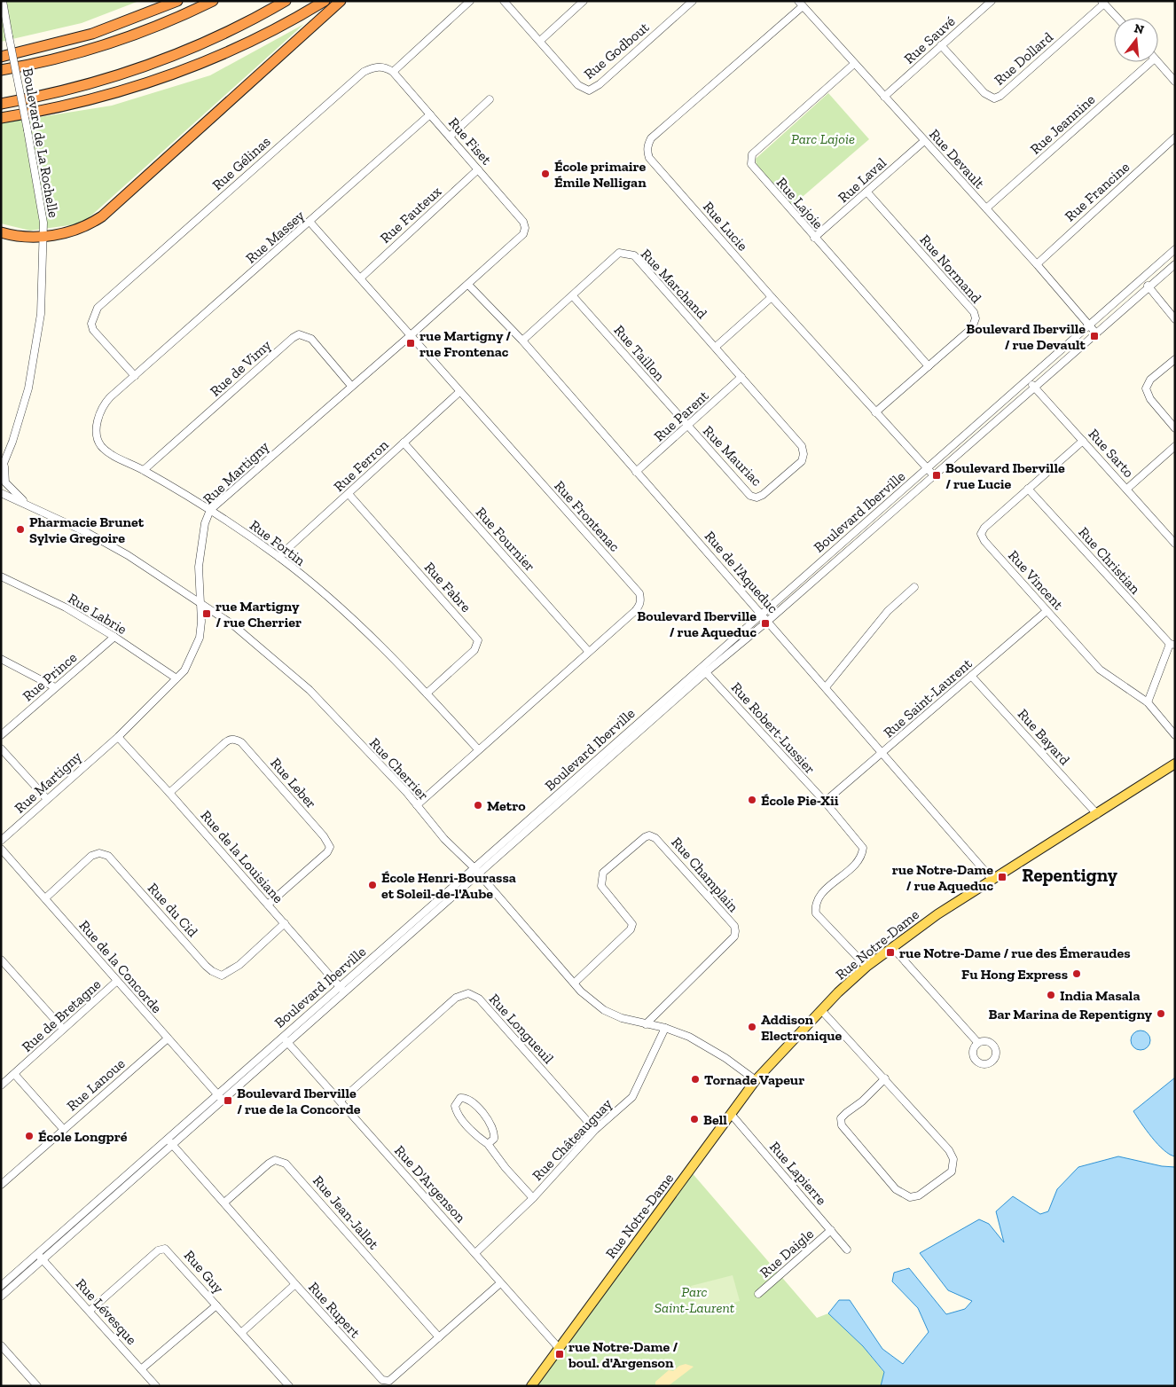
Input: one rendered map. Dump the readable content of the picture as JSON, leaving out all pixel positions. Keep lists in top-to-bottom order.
{
  "streets": {
    "main road": ["Rue Notre-Dame"],
    "street": [
      "Rue Sauvé",
      "Rue Godbout",
      "Rue Dollard",
      "Rue Jeannine",
      "Rue Fiset",
      "Boulevard de La Rochelle",
      "Rue Devault",
      "Rue Gélinas",
      "Rue Laval",
      "Rue Francine",
      "Rue Lajoie",
      "Rue Fauteux",
      "Rue Lucie",
      "Rue Massey",
      "Rue Normand",
      "Rue Marchand",
      "Rue Taillon",
      "Rue de Vimy",
      "Rue Parent",
      "Rue Sarto",
      "Rue Mauriac",
      "Rue Ferron",
      "Rue Martigny",
      "Boulevard Iberville",
      "Rue Frontenac",
      "Rue Fournier",
      "Rue Fortin",
      "Rue Christian",
      "Rue de l'Aqueduc",
      "Rue Vincent",
      "Rue Fabre",
      "Rue Labrie",
      "Rue Prince",
      "Rue Saint-Laurent",
      "Rue Robert-Lussier",
      "Rue Bayard",
      "Rue Cherrier",
      "Rue Leber",
      "Rue de la Louisiane",
      "Rue Champlain",
      "Rue du Cid",
      "Rue de la Concorde",
      "Rue de Bretagne",
      "Rue Longueuil",
      "Rue Lanoue",
      "Rue Châteauguay",
      "Rue Lapierre",
      "Rue D'Argenson",
      "Rue Jean-Jallot",
      "Rue Daigle",
      "Rue Guy",
      "Rue Rupert",
      "Rue Lévesque"
    ]
  },
  "crossings": [
    ["Rue Sauvé", "Rue Dollard"],
    ["Rue Sauvé", "Rue Devault"],
    ["Rue Jeannine", "Rue Devault"],
    ["Rue Fiset", "Rue Gélinas"],
    ["Rue Fiset", "Rue Fauteux"],
    ["Rue Fiset", "Rue Massey"],
    ["Rue Fiset", "Rue Martigny"],
    ["Rue Devault", "Rue Laval"],
    ["Rue Devault", "Rue Francine"],
    ["Rue Devault", "Rue Lajoie"],
    ["Rue Devault", "Rue Lucie"],
    ["Rue Devault", "Boulevard Iberville"],
    ["Rue Gélinas", "Rue Massey"],
    ["Rue Gélinas", "Rue Fortin"],
    ["Rue Laval", "Rue Lajoie"],
    ["Rue Laval", "Rue Normand"],
    ["Rue Lajoie", "Rue Normand"],
    ["Rue Fauteux", "Rue Frontenac"],
    ["Rue Lucie", "Rue Normand"],
    ["Rue Lucie", "Boulevard Iberville"],
    ["Rue Massey", "Rue Frontenac"],
    ["Rue Massey", "Rue Fortin"],
    ["Rue Marchand", "Rue Taillon"],
    ["Rue Marchand", "Rue Parent"],
    ["Rue Marchand", "Rue Mauriac"],
    ["Rue Marchand", "Rue de l'Aqueduc"],
    ["Rue Taillon", "Rue Parent"],
    ["Rue Taillon", "Rue Mauriac"],
    ["Rue de Vimy", "Rue Martigny"],
    ["Rue de Vimy", "Rue Fortin"],
    ["Rue Parent", "Rue Mauriac"],
    ["Rue Parent", "Rue de l'Aqueduc"],
    ["Rue Sarto", "Boulevard Iberville"],
    ["Rue Sarto", "Rue Vincent"],
    ["Rue Ferron", "Rue Frontenac"],
    ["Rue Ferron", "Rue Fournier"],
    ["Rue Ferron", "Rue Fortin"],
    ["Rue Ferron", "Rue Fabre"],
    ["Rue Martigny", "Rue Frontenac"],
    ["Rue Martigny", "Rue Fortin"],
    ["Rue Martigny", "Rue de l'Aqueduc"],
    ["Rue Martigny", "Rue Labrie"],
    ["Rue Martigny", "Rue Cherrier"],
    ["Rue Martigny", "Rue de la Louisiane"],
    ["Boulevard Iberville", "Rue de l'Aqueduc"],
    ["Boulevard Iberville", "Rue Robert-Lussier"],
    ["Boulevard Iberville", "Rue Cherrier"],
    ["Boulevard Iberville", "Rue de la Louisiane"],
    ["Boulevard Iberville", "Rue de la Concorde"],
    ["Boulevard Iberville", "Rue D'Argenson"],
    ["Boulevard Iberville", "Rue Rupert"],
    ["Boulevard Iberville", "Rue Lévesque"],
    ["Rue Frontenac", "Rue Fournier"],
    ["Rue Frontenac", "Rue Fortin"],
    ["Rue Frontenac", "Rue Cherrier"],
    ["Rue Fortin", "Rue Fabre"],
    ["Rue Christian", "Rue Vincent"],
    ["Rue de l'Aqueduc", "Rue Saint-Laurent"],
    ["Rue de l'Aqueduc", "Rue Notre-Dame"],
    ["Rue Vincent", "Rue Saint-Laurent"],
    ["Rue Labrie", "Rue Prince"],
    ["Rue Saint-Laurent", "Rue Robert-Lussier"],
    ["Rue Saint-Laurent", "Rue Bayard"],
    ["Rue Robert-Lussier", "Rue Notre-Dame"],
    ["Rue Bayard", "Rue Notre-Dame"],
    ["Rue Cherrier", "Rue Champlain"],
    ["Rue Cherrier", "Rue Notre-Dame"],
    ["Rue Cherrier", "Rue Châteauguay"],
    ["Rue Leber", "Rue de la Louisiane"],
    ["Rue de la Louisiane", "Rue du Cid"],
    ["Rue du Cid", "Rue de la Concorde"],
    ["Rue Notre-Dame", "Rue Lapierre"],
    ["Rue Notre-Dame", "Rue D'Argenson"],
    ["Rue de la Concorde", "Rue de Bretagne"],
    ["Rue de la Concorde", "Rue Lanoue"],
    ["Rue Longueuil", "Rue Châteauguay"],
    ["Rue Longueuil", "Rue D'Argenson"],
    ["Rue Châteauguay", "Rue D'Argenson"],
    ["Rue Lapierre", "Rue Daigle"],
    ["Rue D'Argenson", "Rue Rupert"],
    ["Rue Jean-Jallot", "Rue Rupert"],
    ["Rue Guy", "Rue Lévesque"]
  ],
  "districts": ["Repentigny"],
  "parks": ["Parc Lajoie", "Parc Saint-Laurent"],
  "places": {
    "other": [
      "École primaire Émile Nelligan",
      "Pharmacie Brunet Sylvie Gregoire",
      "École Pie-Xii",
      "Metro",
      "École Henri-Bourassa et Soleil-de-l'Aube",
      "Fu Hong Express",
      "India Masala",
      "Bar Marina de Repentigny",
      "Addison Electronique",
      "Tornade Vapeur",
      "Bell",
      "École Longpré"
    ],
    "transit": [
      "Boulevard Iberville / rue Devault",
      "rue Martigny / rue Frontenac",
      "Boulevard Iberville / rue Lucie",
      "rue Martigny / rue Cherrier",
      "Boulevard Iberville / rue Aqueduc",
      "rue Notre-Dame / rue Aqueduc",
      "rue Notre-Dame / rue des Émeraudes",
      "Boulevard Iberville / rue de la Concorde",
      "rue Notre-Dame / boul. d'Argenson"
    ]
  },
  "north": "top"
}
